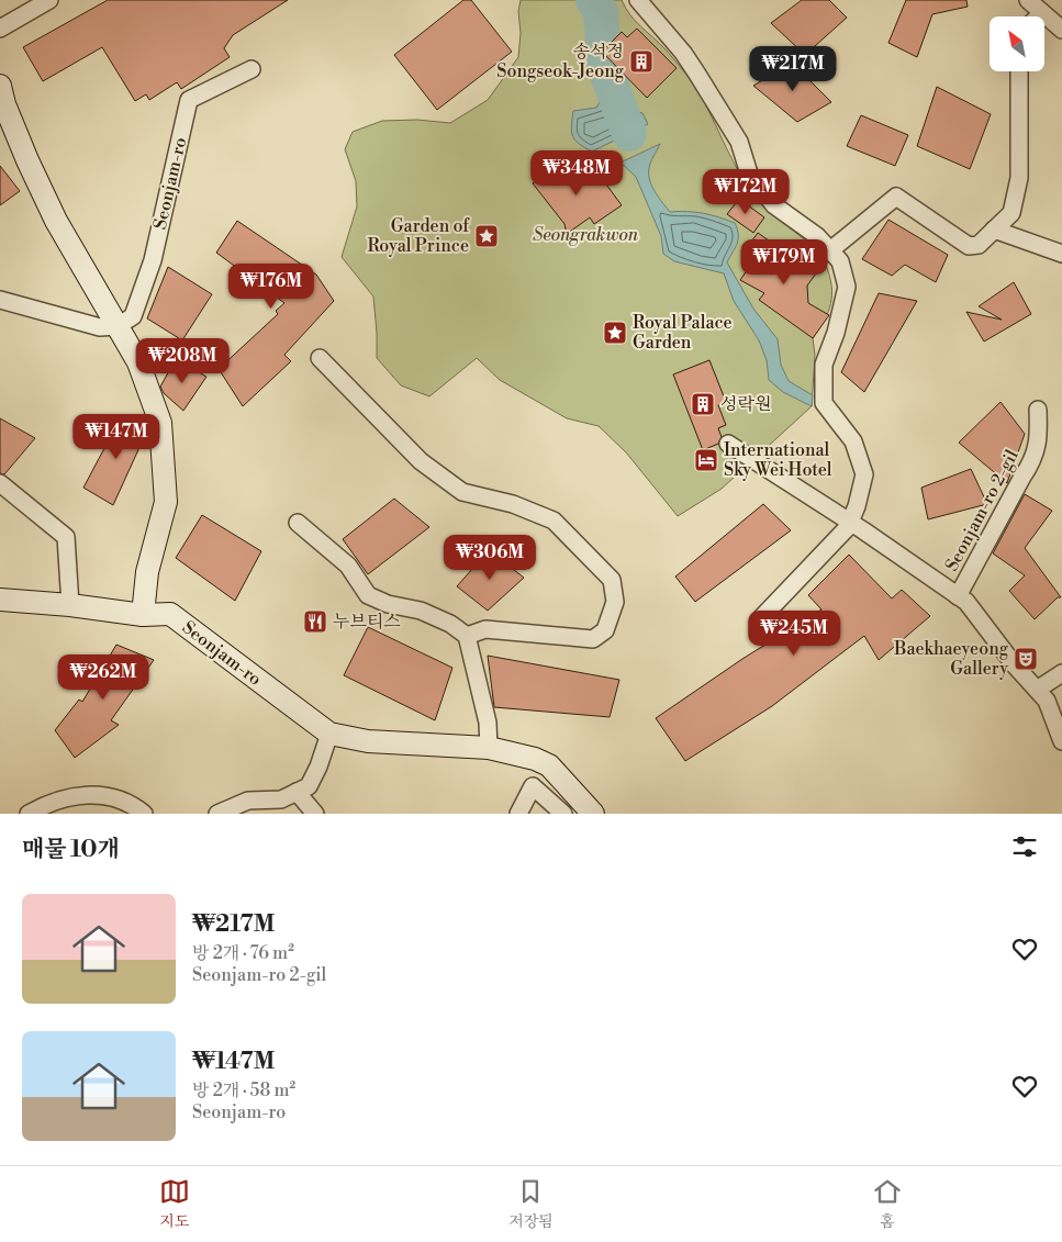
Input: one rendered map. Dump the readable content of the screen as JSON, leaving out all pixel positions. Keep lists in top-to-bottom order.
{
  "streets": {
    "street": ["Seonjam-ro", "Seonjam-ro 2-gil"]
  },
  "parks": ["Seongrakwon"],
  "places": {
    "building": ["송석정 Songseok-Jeong", "성락원"],
    "place": ["Garden of Royal Prince", "Royal Palace Garden"],
    "hotel": ["International Sky Wei Hotel"],
    "restaurant": ["누브티스"],
    "theatre": ["Baekhaeyeong Gallery"]
  },
  "north": "top left",
  "page": {
    "price": [
      "₩217M",
      "₩348M",
      "₩172M",
      "₩179M",
      "₩176M",
      "₩208M",
      "₩147M",
      "₩306M",
      "₩245M",
      "₩262M"
    ],
    "heading": "매물 10개",
    "list": [
      {
        "name": "₩217M",
        "note": "방 2개 · 76 m² · Seonjam-ro 2-gil"
      },
      {
        "name": "₩147M",
        "note": "방 2개 · 58 m² · Seonjam-ro"
      }
    ],
    "tabs": ["지도", "저장됨", "홈"]
  }
}
